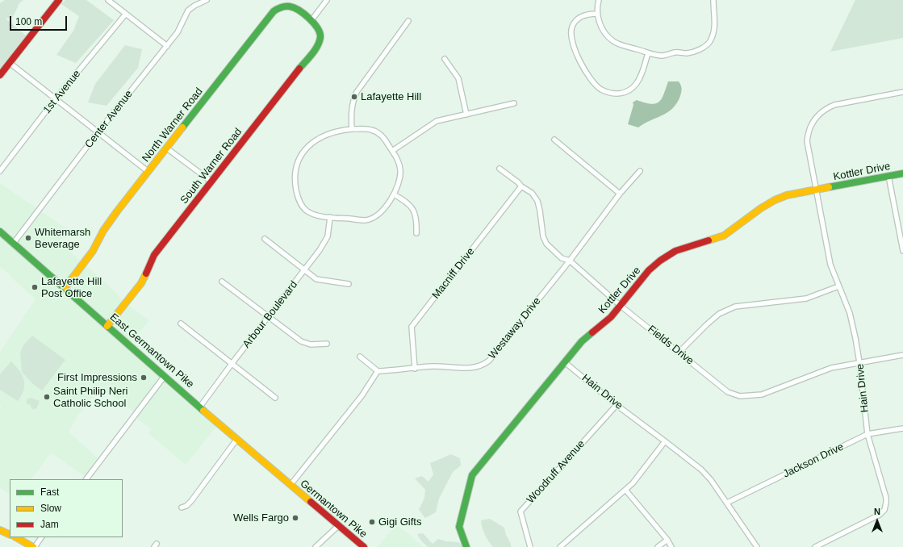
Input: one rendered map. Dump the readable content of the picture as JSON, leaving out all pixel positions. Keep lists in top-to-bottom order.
{
  "streets": {
    "street": [
      "1st Avenue",
      "Center Avenue",
      "North Warner Road",
      "South Warner Road",
      "Kottler Drive",
      "Macniff Drive",
      "Arbour Boulevard",
      "Westaway Drive",
      "Fields Drive",
      "East Germantown Pike",
      "Hain Drive",
      "Jackson Drive",
      "Woodruff Avenue",
      "Germantown Pike"
    ]
  },
  "crossings": [
    ["Center Avenue", "East Germantown Pike"],
    ["North Warner Road", "South Warner Road"],
    ["North Warner Road", "East Germantown Pike"],
    ["South Warner Road", "East Germantown Pike"],
    ["Kottler Drive", "Fields Drive"],
    ["Kottler Drive", "Hain Drive"],
    ["Macniff Drive", "Westaway Drive"],
    ["Macniff Drive", "Fields Drive"],
    ["Arbour Boulevard", "East Germantown Pike"],
    ["Westaway Drive", "Fields Drive"],
    ["Fields Drive", "Hain Drive"],
    ["East Germantown Pike", "Germantown Pike"],
    ["Hain Drive", "Jackson Drive"],
    ["Hain Drive", "Woodruff Avenue"]
  ],
  "places": [
    "Lafayette Hill",
    "Whitemarsh Beverage",
    "Lafayette Hill Post Office",
    "First Impressions",
    "Saint Philip Neri Catholic School",
    "Wells Fargo",
    "Gigi Gifts"
  ],
  "legend": ["Fast", "Slow", "Jam"],
  "scale_bar": "100 m",
  "north": "top"
}
